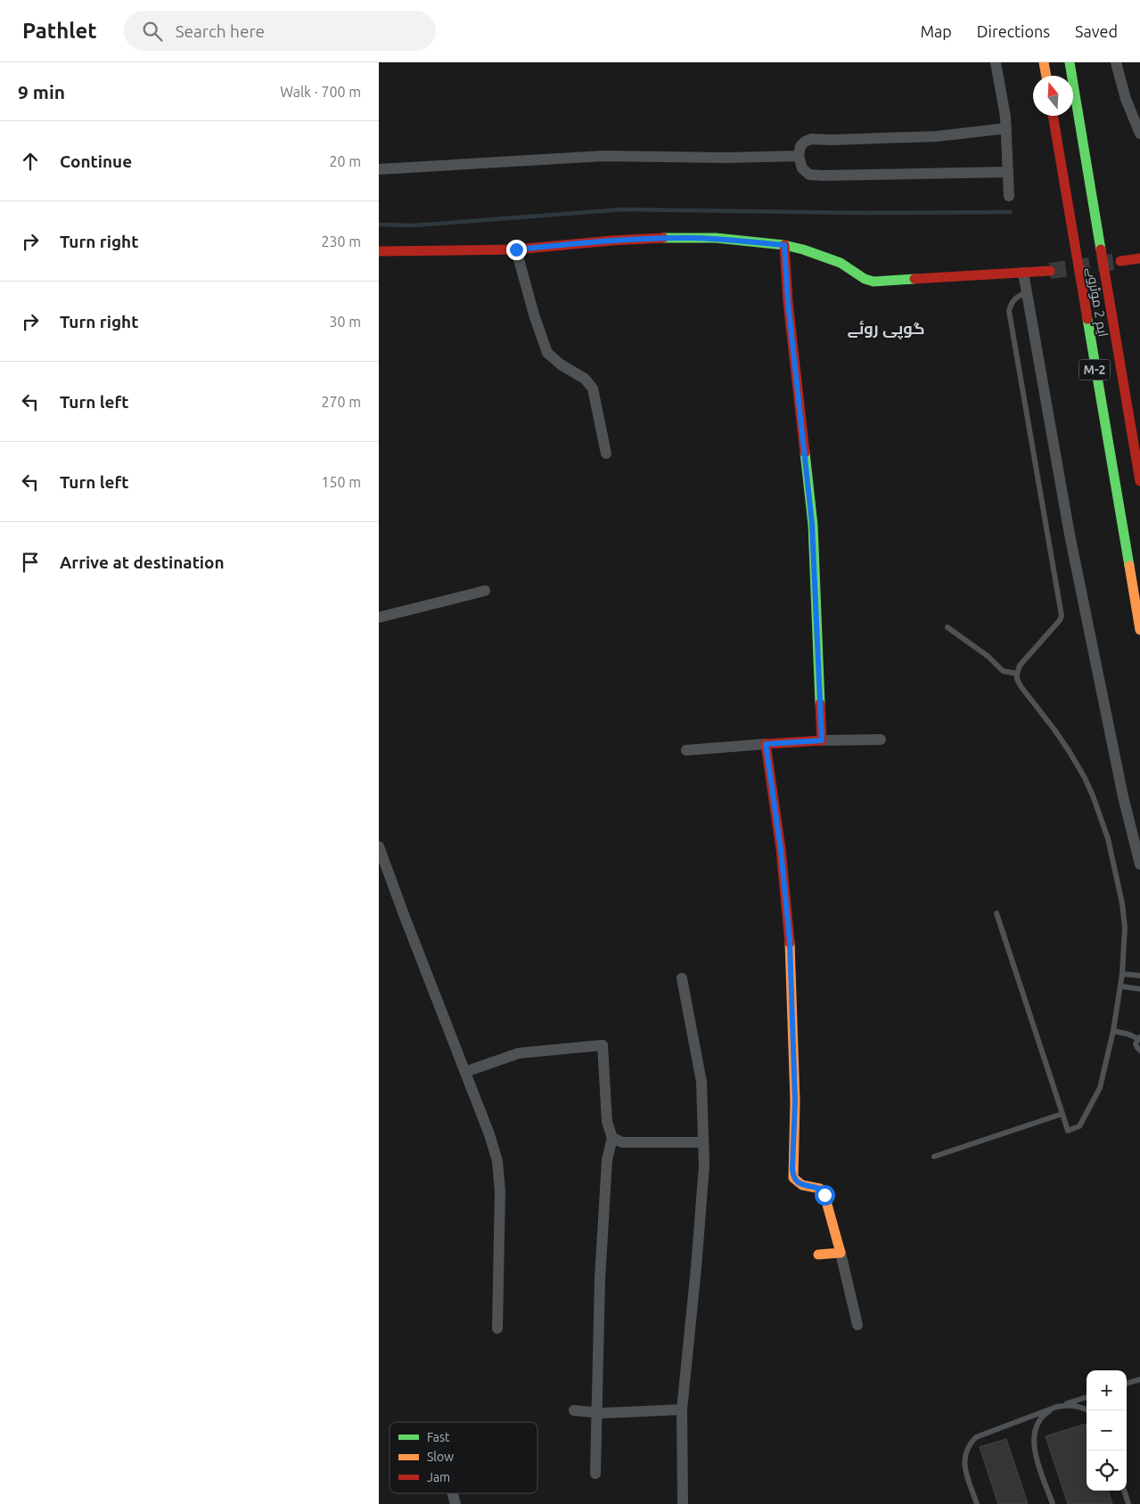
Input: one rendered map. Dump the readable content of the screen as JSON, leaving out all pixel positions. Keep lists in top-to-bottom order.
{
  "streets": {
    "main road": ["ایم 2 موٹروے", "M-2"]
  },
  "districts": ["گوپی روئے"],
  "legend": ["Fast", "Slow", "Jam"],
  "north": "top",
  "page": {
    "header": "Pathlet",
    "search": "Search here",
    "nav": ["Map", "Directions", "Saved"],
    "heading": ["9 min", "Walk · 700 m"],
    "list": [
      ["Continue", "20 m"],
      ["Turn right", "230 m"],
      ["Turn right", "30 m"],
      ["Turn left", "270 m"],
      ["Turn left", "150 m"],
      "Arrive at destination"
    ],
    "map_buttons": ["+", "−"]
  }
}
